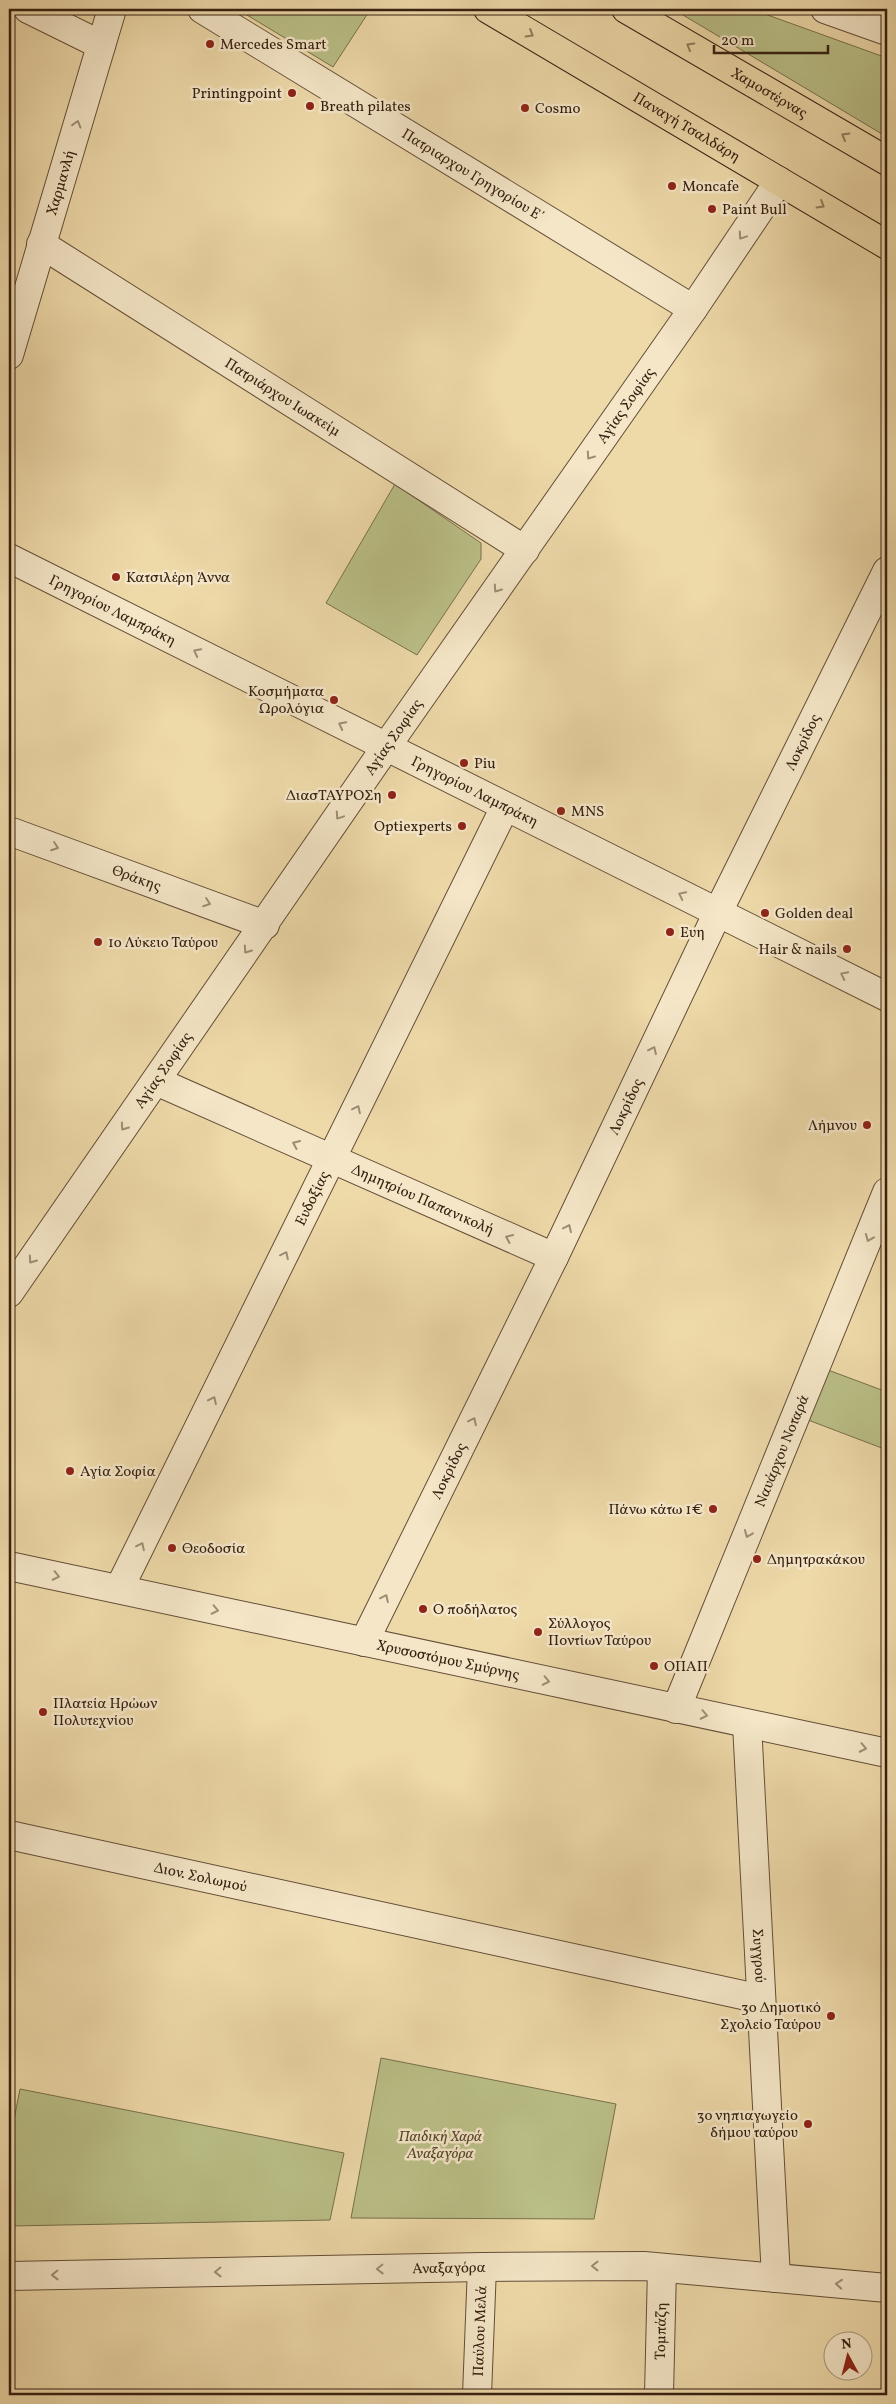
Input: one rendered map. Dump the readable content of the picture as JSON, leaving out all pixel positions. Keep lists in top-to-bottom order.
{
  "streets": {
    "main road": ["Χαμοστέρνας", "Παναγή Τσαλδάρη"],
    "street": [
      "Πατριαρχου Γρηγορίου Ε΄",
      "Χαρμανλή",
      "Πατριάρχου Ιωακείμ",
      "Αγίας Σοφίας",
      "Γρηγορίου Λαμπράκη",
      "Λοκρίδος",
      "Θράκης",
      "Ευδοξίας",
      "Δημητρίου Παπανικολή",
      "Ναυάρχου Νοταρά",
      "Χρυσοστόμου Σμύρνης",
      "Διον. Σολωμού",
      "Συγγρού",
      "Αναξαγόρα",
      "Παύλου Μελά",
      "Τομπάζη"
    ]
  },
  "crossings": [
    ["Παναγή Τσαλδάρη", "Αγίας Σοφίας"],
    ["Πατριαρχου Γρηγορίου Ε΄", "Αγίας Σοφίας"],
    ["Χαρμανλή", "Πατριάρχου Ιωακείμ"],
    ["Πατριάρχου Ιωακείμ", "Αγίας Σοφίας"],
    ["Αγίας Σοφίας", "Γρηγορίου Λαμπράκη"],
    ["Αγίας Σοφίας", "Θράκης"],
    ["Αγίας Σοφίας", "Δημητρίου Παπανικολή"],
    ["Γρηγορίου Λαμπράκη", "Λοκρίδος"],
    ["Γρηγορίου Λαμπράκη", "Ευδοξίας"],
    ["Λοκρίδος", "Δημητρίου Παπανικολή"],
    ["Λοκρίδος", "Χρυσοστόμου Σμύρνης"],
    ["Ευδοξίας", "Δημητρίου Παπανικολή"],
    ["Ευδοξίας", "Χρυσοστόμου Σμύρνης"],
    ["Ναυάρχου Νοταρά", "Χρυσοστόμου Σμύρνης"],
    ["Χρυσοστόμου Σμύρνης", "Συγγρού"],
    ["Διον. Σολωμού", "Συγγρού"],
    ["Συγγρού", "Αναξαγόρα"],
    ["Αναξαγόρα", "Παύλου Μελά"],
    ["Αναξαγόρα", "Τομπάζη"]
  ],
  "one_way": [
    "Χαμοστέρνας",
    "Παναγή Τσαλδάρη",
    "Χαρμανλή",
    "Αγίας Σοφίας",
    "Γρηγορίου Λαμπράκη",
    "Λοκρίδος",
    "Θράκης",
    "Ευδοξίας",
    "Δημητρίου Παπανικολή",
    "Ναυάρχου Νοταρά",
    "Χρυσοστόμου Σμύρνης",
    "Αναξαγόρα"
  ],
  "parks": ["Παιδική Χαρά Αναξαγόρα"],
  "places": [
    "Mercedes Smart",
    "Printingpoint",
    "Breath pilates",
    "Cosmo",
    "Moncafe",
    "Paint Bull",
    "Κατσιλέρη Άννα",
    "Κοσμήματα Ωρολόγια",
    "Piu",
    "ΔιασΤΑΥΡΟΣη",
    "MNS",
    "Optiexperts",
    "Golden deal",
    "Ευη",
    "1ο Λύκειο Ταύρου",
    "Hair & nails",
    "Λήμνου",
    "Αγία Σοφία",
    "Πάνω κάτω 1€",
    "Θεοδοσία",
    "Δημητρακάκου",
    "Ο ποδήλατος",
    "Σύλλογος Ποντίων Ταύρου",
    "ΟΠΑΠ",
    "Πλατεία Ηρώων Πολυτεχνίου",
    "3ο Δημοτικό Σχολείο Ταύρου",
    "3ο νηπιαγωγείο δήμου ταύρου"
  ],
  "scale_bar": "20 m",
  "north": "top"
}
